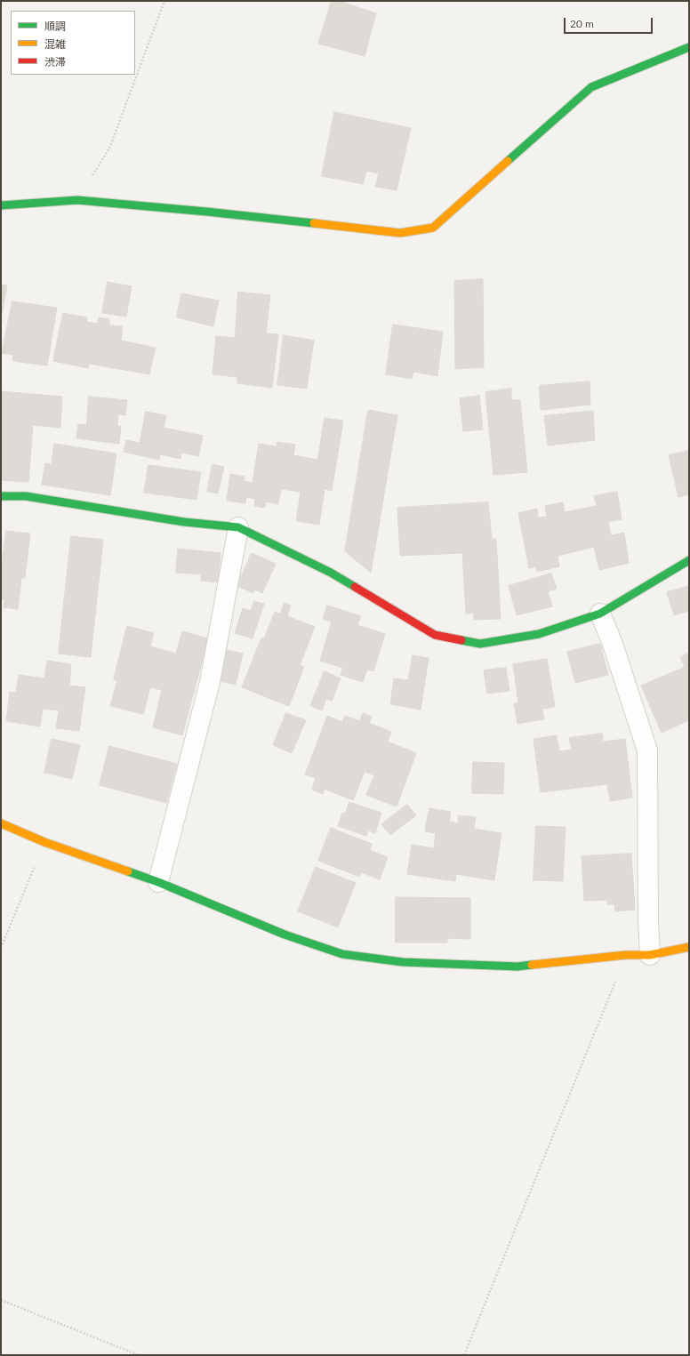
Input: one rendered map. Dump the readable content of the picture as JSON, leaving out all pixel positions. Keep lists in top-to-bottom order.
{
  "legend": ["順調", "混雑", "渋滞"],
  "scale_bar": "20 m"
}
